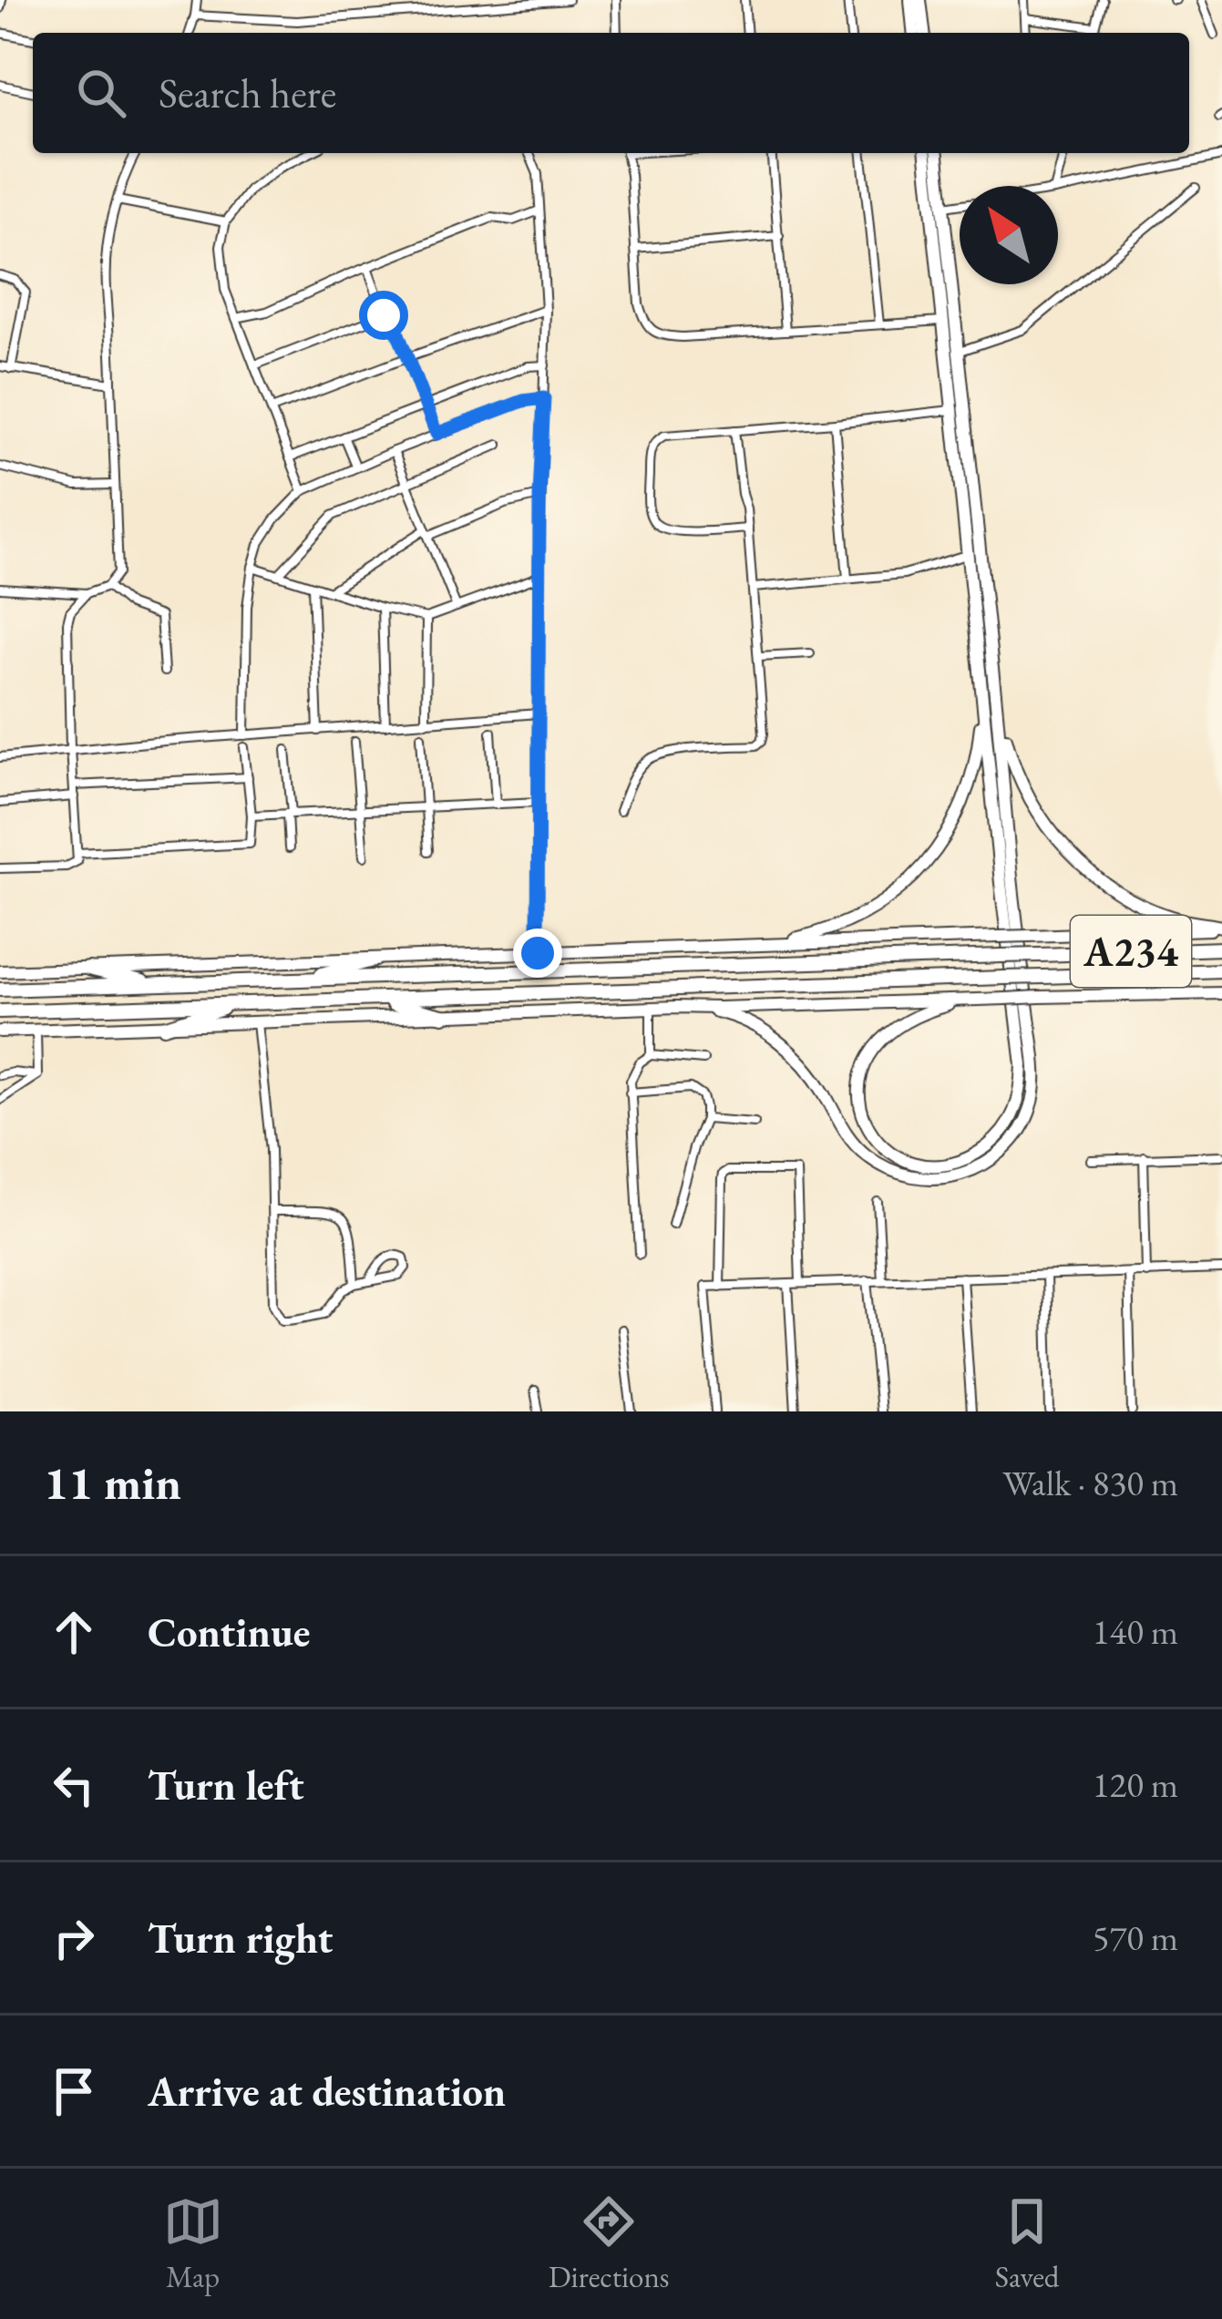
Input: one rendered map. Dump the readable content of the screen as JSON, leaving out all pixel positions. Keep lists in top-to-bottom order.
{
  "streets": {
    "highway": ["A234"]
  },
  "north": "top left",
  "page": {
    "search": "Search here",
    "heading": ["11 min", "Walk · 830 m"],
    "list": [
      ["Continue", "140 m"],
      ["Turn left", "120 m"],
      ["Turn right", "570 m"],
      "Arrive at destination"
    ],
    "nav": ["Map", "Directions", "Saved"]
  }
}
